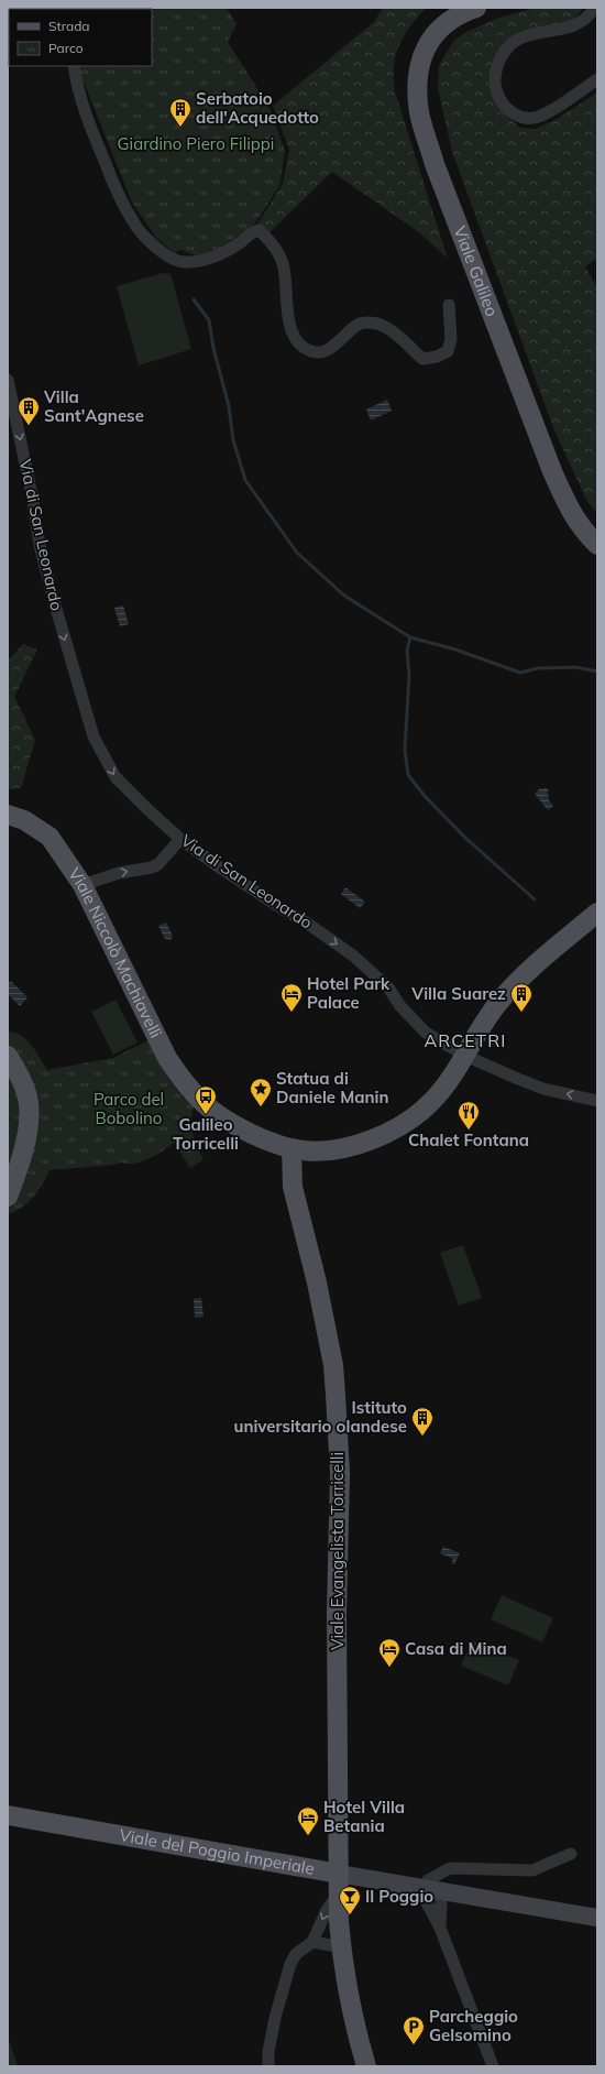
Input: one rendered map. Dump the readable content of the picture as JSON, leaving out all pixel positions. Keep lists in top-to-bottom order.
{
  "streets": {
    "main road": [
      "Viale Galileo",
      "Viale Niccolò Machiavelli",
      "Viale Evangelista Torricelli",
      "Viale del Poggio Imperiale"
    ],
    "street": ["Via di San Leonardo"]
  },
  "crossings": [
    ["Via di San Leonardo", "Viale Niccolò Machiavelli"],
    ["Viale Niccolò Machiavelli", "Viale Evangelista Torricelli"],
    ["Viale Evangelista Torricelli", "Viale del Poggio Imperiale"]
  ],
  "districts": ["ARCETRI"],
  "parks": ["Giardino Piero Filippi", "Parco del Bobolino"],
  "places": {
    "building": [
      "Serbatoio dell'Acquedotto",
      "Villa Sant'Agnese",
      "Villa Suarez",
      "Istituto universitario olandese"
    ],
    "hotel": ["Hotel Park Palace", "Casa di Mina", "Hotel Villa Betania"],
    "place": ["Statua di Daniele Manin"],
    "bus stop": ["Galileo Torricelli"],
    "restaurant": ["Chalet Fontana"],
    "bar": ["Il Poggio"],
    "parking": ["Parcheggio Gelsomino"]
  },
  "legend": ["Strada", "Parco"]
}
